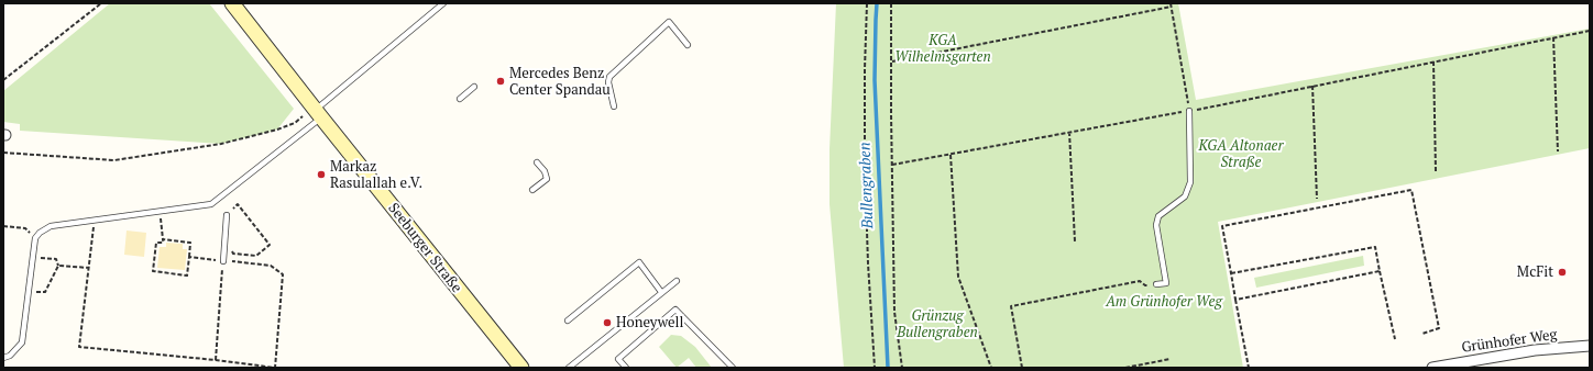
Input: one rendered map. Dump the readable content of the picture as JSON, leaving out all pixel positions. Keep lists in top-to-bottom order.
{
  "streets": {
    "street": ["Seeburger Straße", "Grünhofer Weg"]
  },
  "water": ["Bullengraben"],
  "parks": [
    "KGA Wilhelmsgarten",
    "KGA Altonaer Straße",
    "Am Grünhofer Weg",
    "Grünzug Bullengraben"
  ],
  "places": [
    "Mercedes Benz Center Spandau",
    "Markaz Rasulallah e.V.",
    "McFit",
    "Honeywell"
  ]
}
